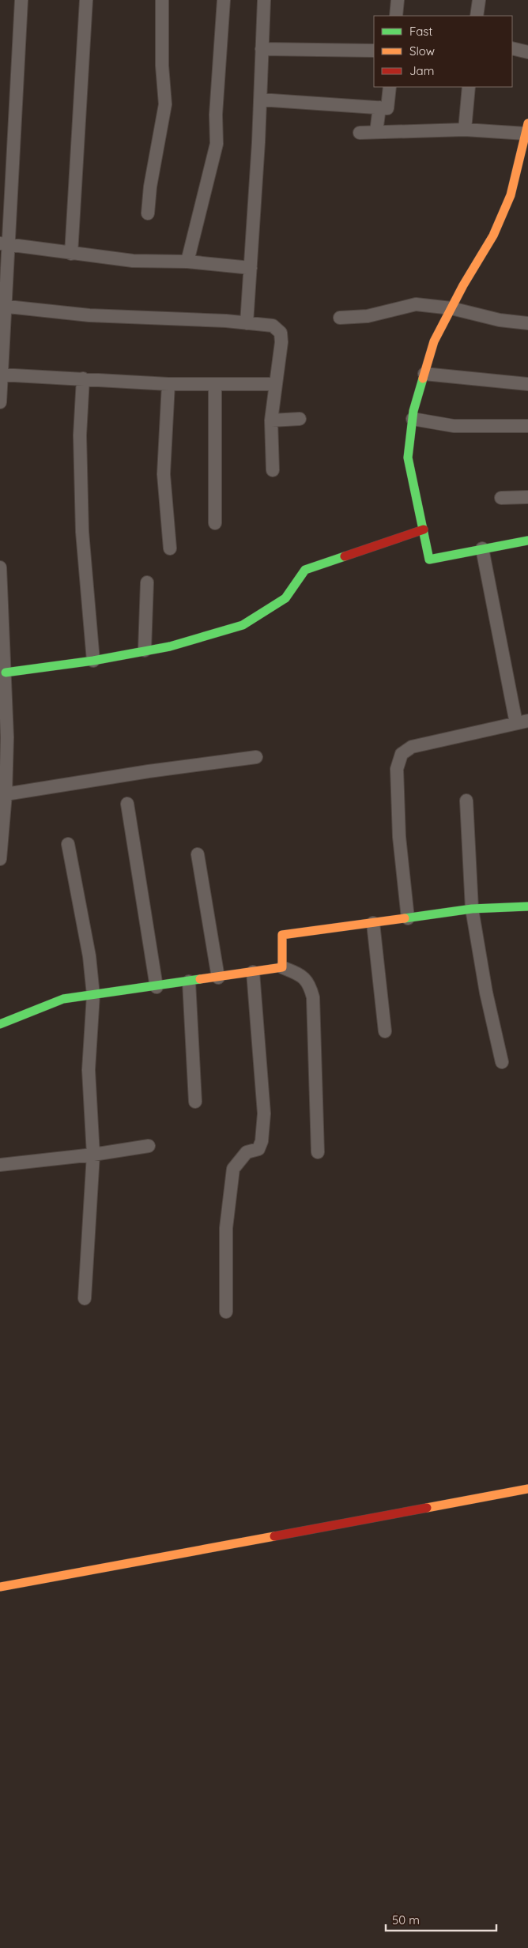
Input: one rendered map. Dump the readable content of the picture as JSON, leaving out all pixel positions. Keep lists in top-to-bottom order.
{
  "legend": ["Fast", "Slow", "Jam"],
  "scale_bar": "50 m"
}
